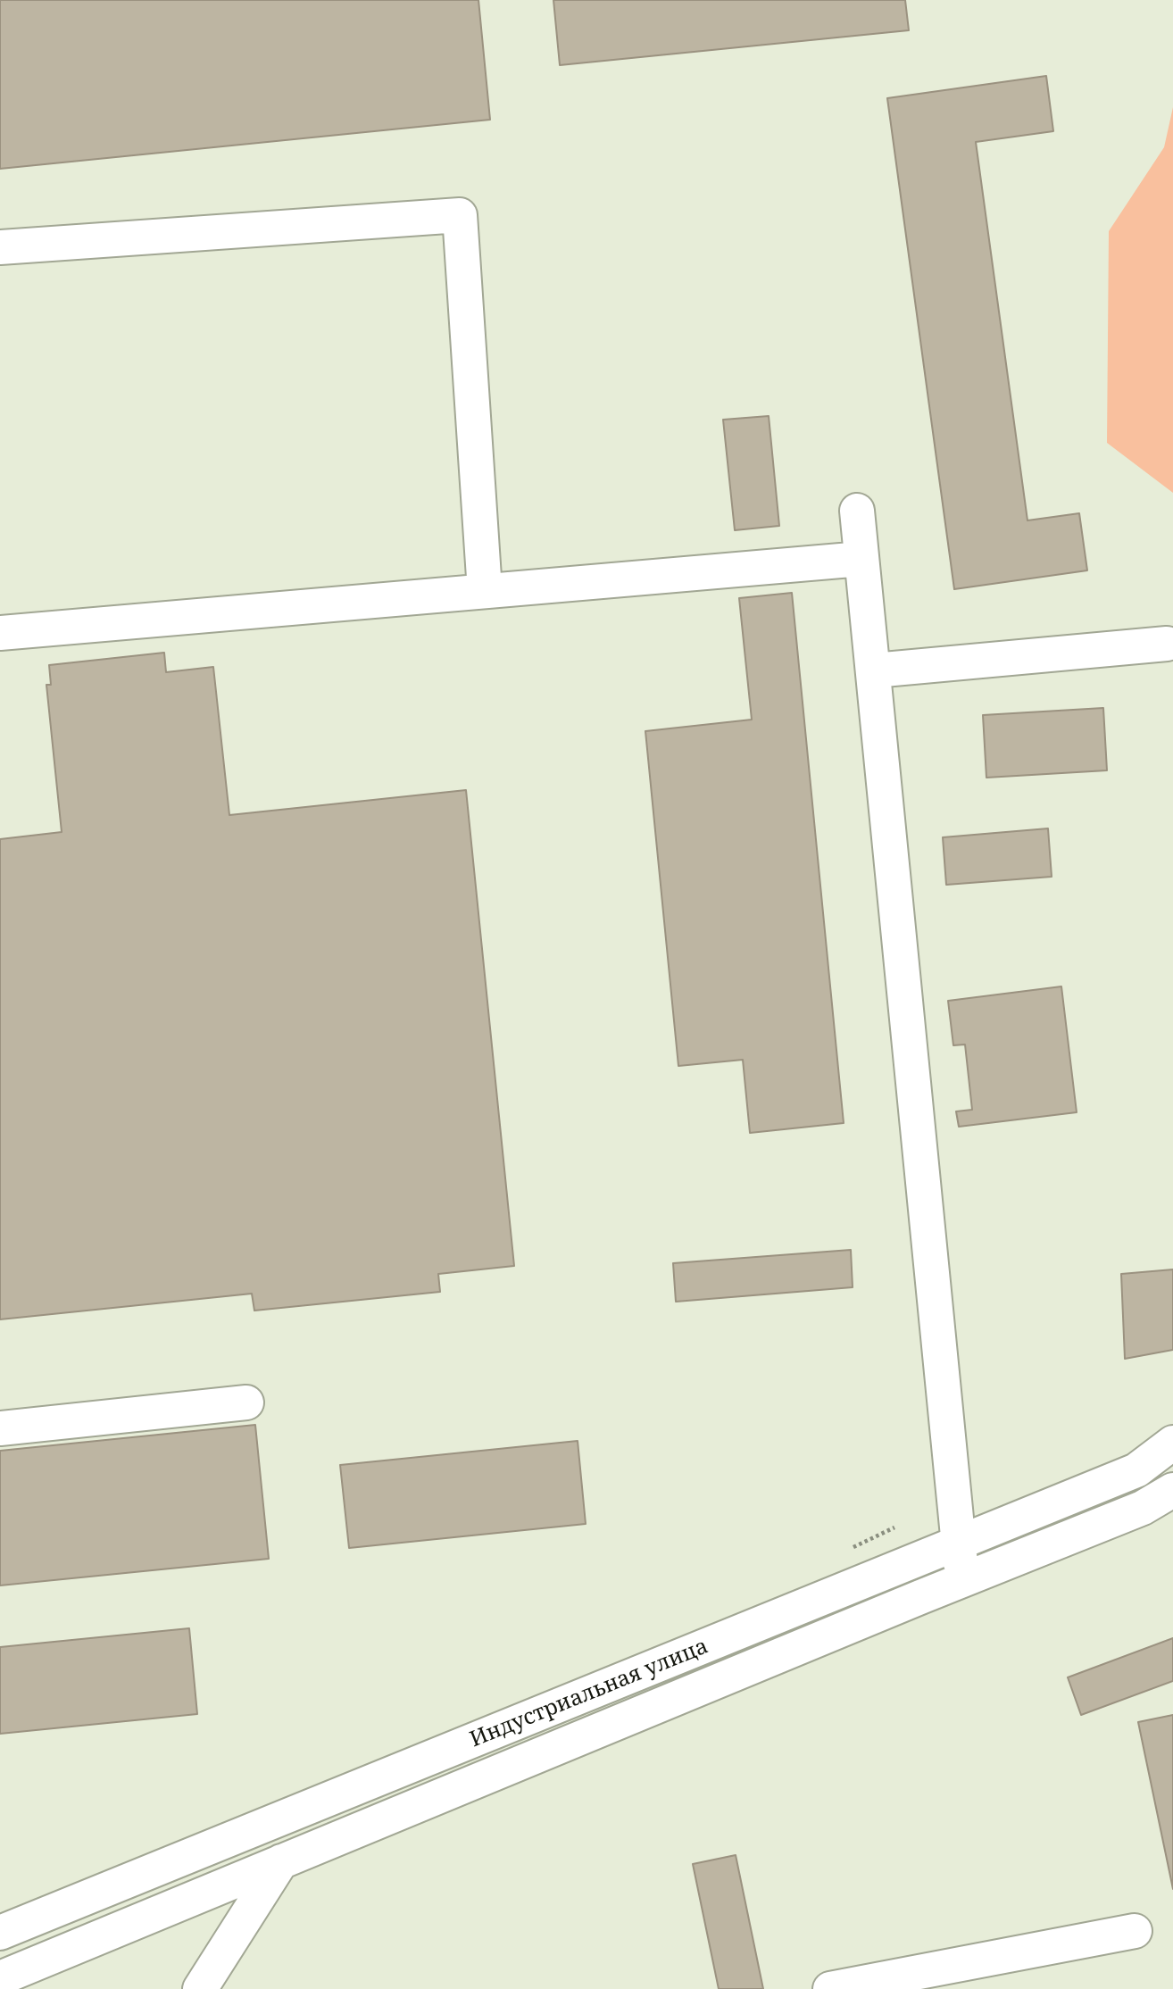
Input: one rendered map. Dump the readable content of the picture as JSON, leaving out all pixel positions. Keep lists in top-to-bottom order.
{
  "streets": {
    "street": ["Индустриальная улица"]
  }
}
